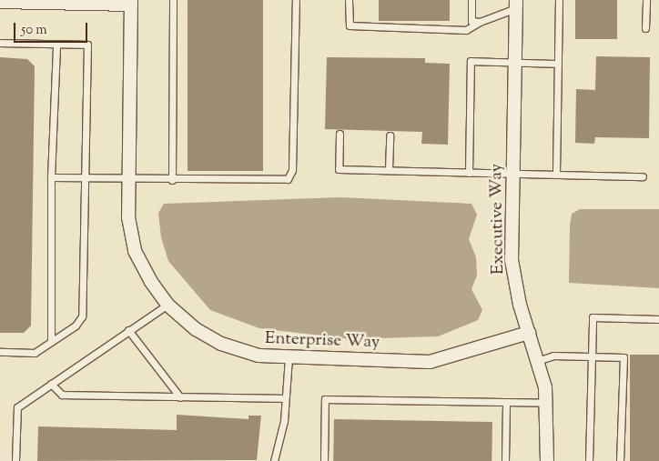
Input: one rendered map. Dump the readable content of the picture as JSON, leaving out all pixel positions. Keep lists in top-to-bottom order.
{
  "streets": {
    "street": ["Executive Way", "Enterprise Way"]
  },
  "crossings": [
    ["Executive Way", "Enterprise Way"]
  ],
  "scale_bar": "50 m"
}
